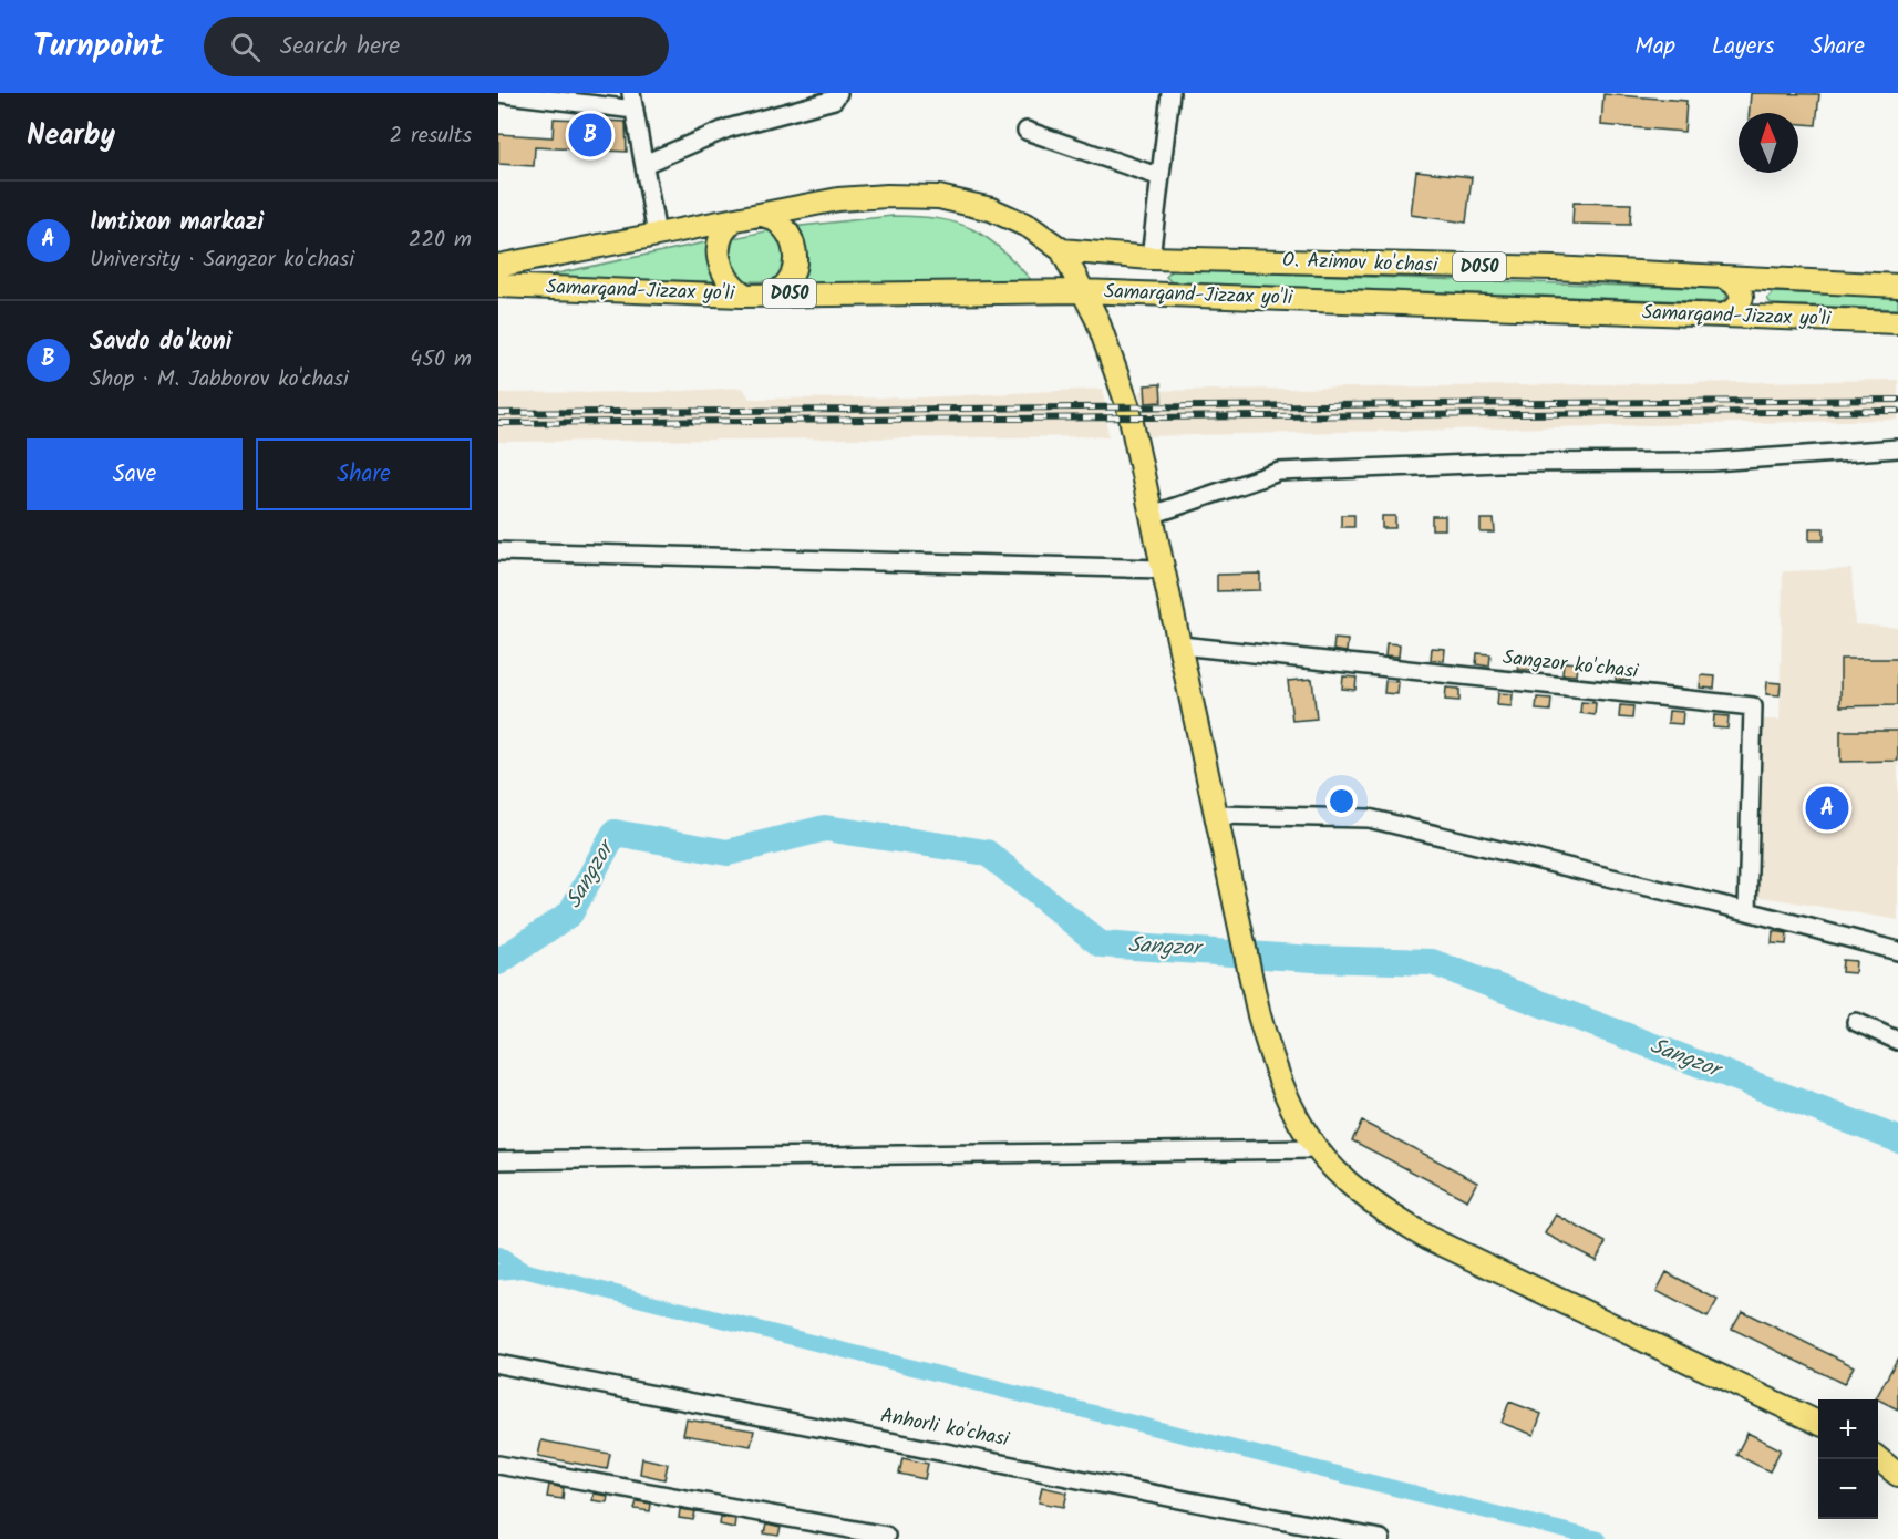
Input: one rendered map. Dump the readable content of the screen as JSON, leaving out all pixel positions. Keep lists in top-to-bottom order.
{
  "streets": {
    "main road": ["O. Azimov ko'chasi", "D050", "Samarqand-Jizzax yo'li"],
    "street": ["Sangzor ko'chasi", "Anhorli ko'chasi"]
  },
  "water": ["Sangzor"],
  "north": "top",
  "page": {
    "header": "Turnpoint",
    "search": "Search here",
    "nav": ["Map", "Layers", "Share"],
    "heading": ["Nearby", "2 results"],
    "pins": ["B", "A"],
    "list": [
      {
        "mark": "A",
        "name": "Imtixon markazi",
        "note": "University · Sangzor ko'chasi",
        "value": "220 m"
      },
      {
        "mark": "B",
        "name": "Savdo do'koni",
        "note": "Shop · M. Jabborov ko'chasi",
        "value": "450 m"
      }
    ],
    "buttons": ["Save", "Share"],
    "map_buttons": ["+", "−"]
  }
}
